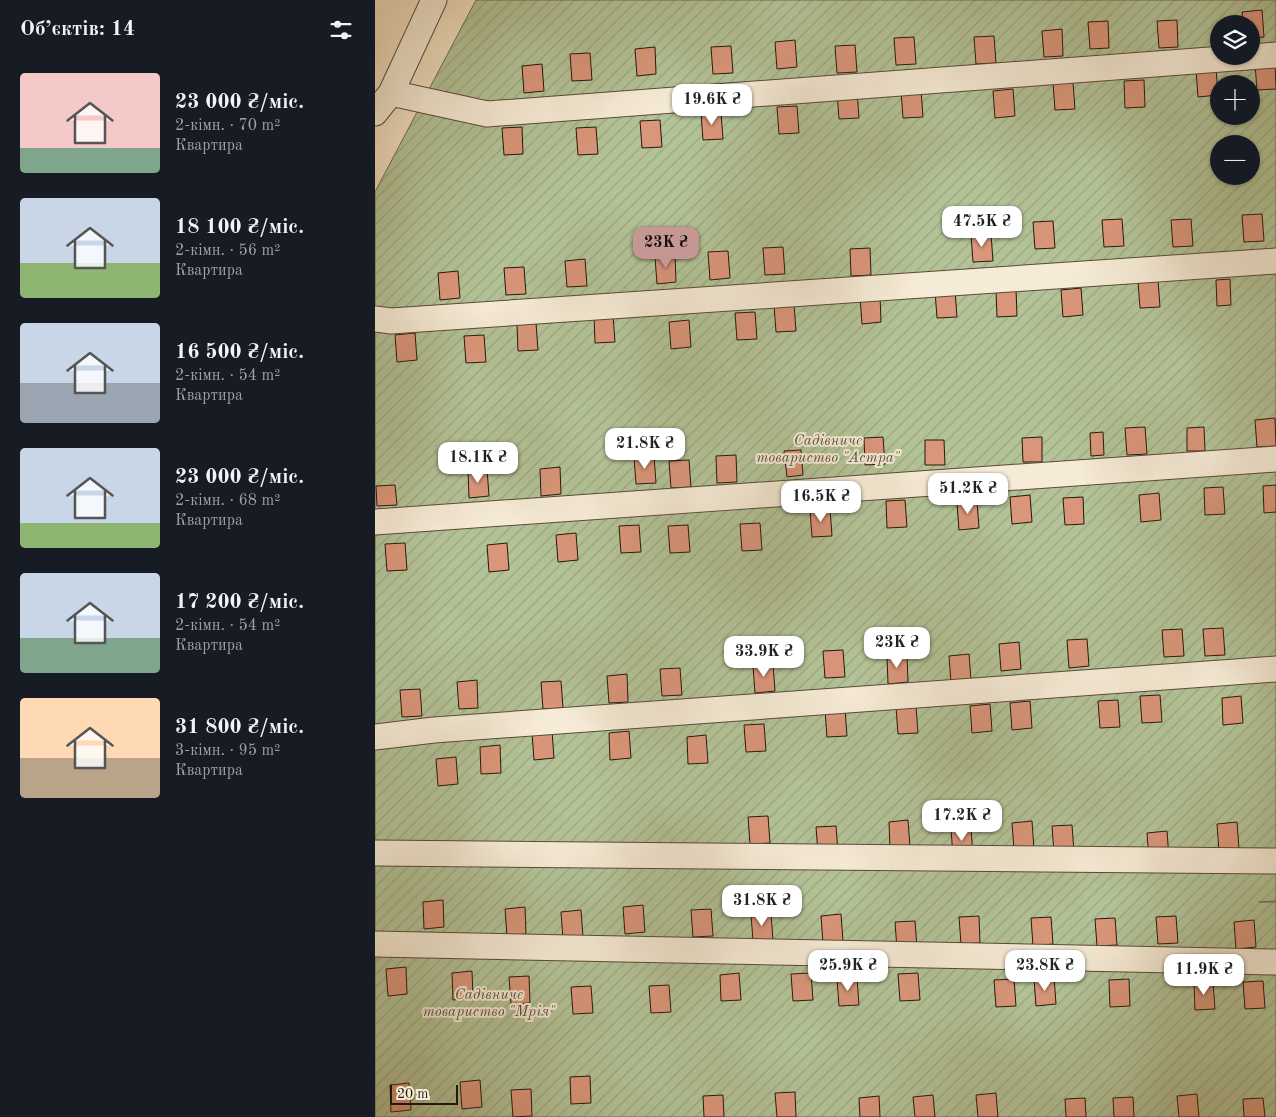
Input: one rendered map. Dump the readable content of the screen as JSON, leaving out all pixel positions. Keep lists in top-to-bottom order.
{
  "parks": ["Садівниче товариство \"Астра\"", "Садівниче товариство \"Мрія\""],
  "scale_bar": "20 m",
  "page": {
    "heading": "Об’єктів: 14",
    "map_buttons": ["+", "−"],
    "list": [
      {
        "name": "23 000 ₴/міс.",
        "note": "2-кімн. · 70 m² · Квартира"
      },
      {
        "name": "18 100 ₴/міс.",
        "note": "2-кімн. · 56 m² · Квартира"
      },
      {
        "name": "16 500 ₴/міс.",
        "note": "2-кімн. · 54 m² · Квартира"
      },
      {
        "name": "23 000 ₴/міс.",
        "note": "2-кімн. · 68 m² · Квартира"
      },
      {
        "name": "17 200 ₴/міс.",
        "note": "2-кімн. · 54 m² · Квартира"
      },
      {
        "name": "31 800 ₴/міс.",
        "note": "3-кімн. · 95 m² · Квартира"
      }
    ],
    "price": [
      "19.6K ₴",
      "47.5K ₴",
      "23K ₴",
      "21.8K ₴",
      "18.1K ₴",
      "51.2K ₴",
      "16.5K ₴",
      "23K ₴",
      "33.9K ₴",
      "17.2K ₴",
      "31.8K ₴",
      "25.9K ₴",
      "23.8K ₴",
      "11.9K ₴"
    ],
    "scale": "20 m"
  }
}
